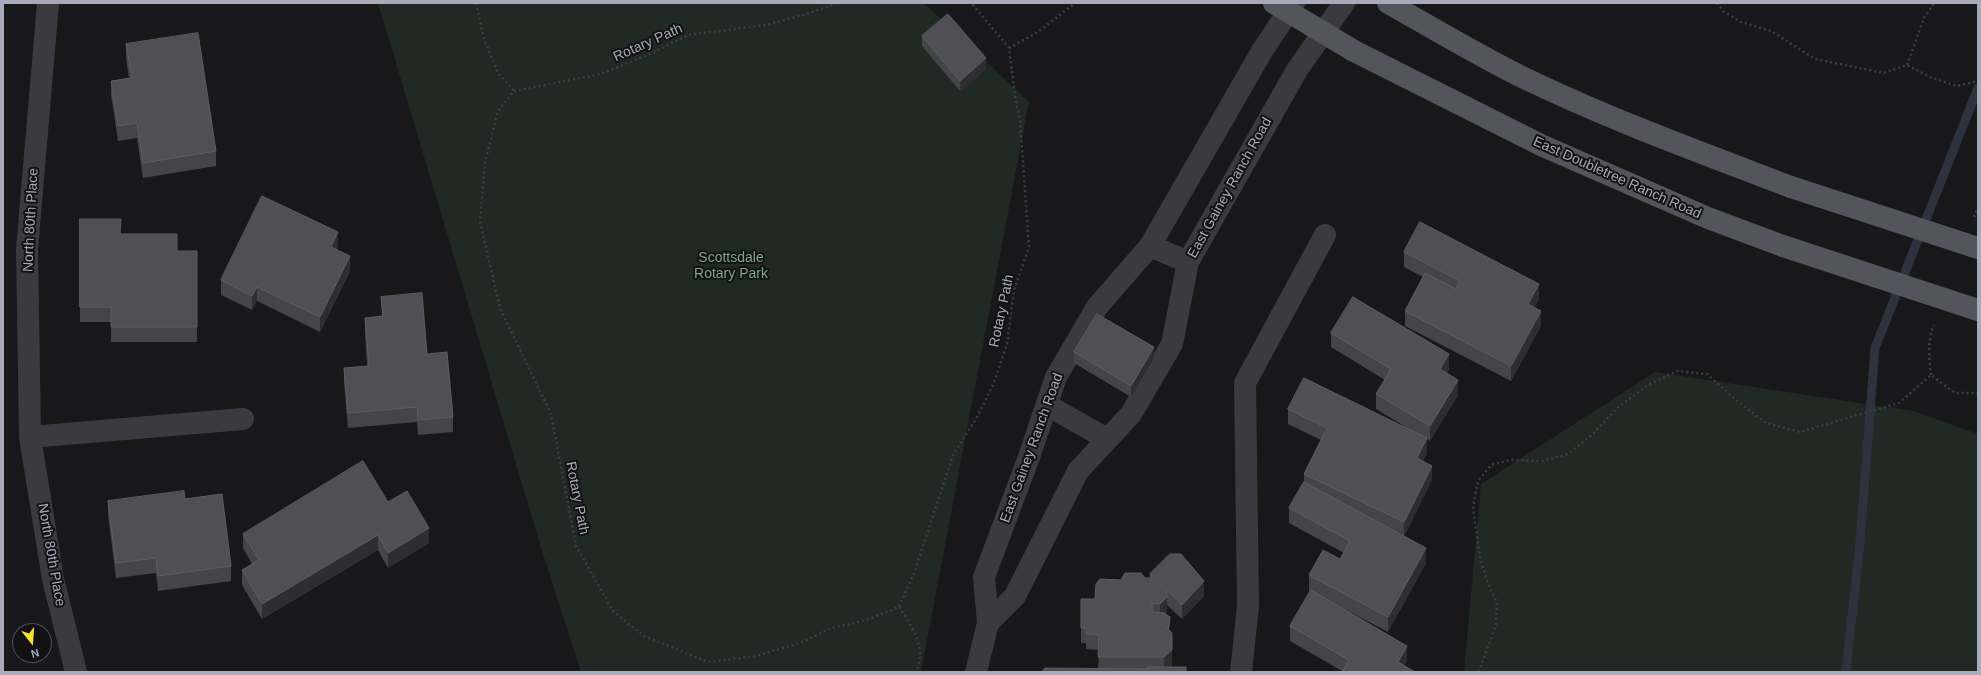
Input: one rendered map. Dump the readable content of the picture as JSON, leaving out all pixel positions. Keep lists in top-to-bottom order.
{
  "streets": {
    "main road": ["East Doubletree Ranch Road"],
    "street": ["East Gainey Ranch Road", "North 80th Place"],
    "path": ["Rotary Path"]
  },
  "crossings": [
    ["East Doubletree Ranch Road", "East Gainey Ranch Road"]
  ],
  "parks": ["Scottsdale Rotary Park"],
  "north": "bottom"
}
